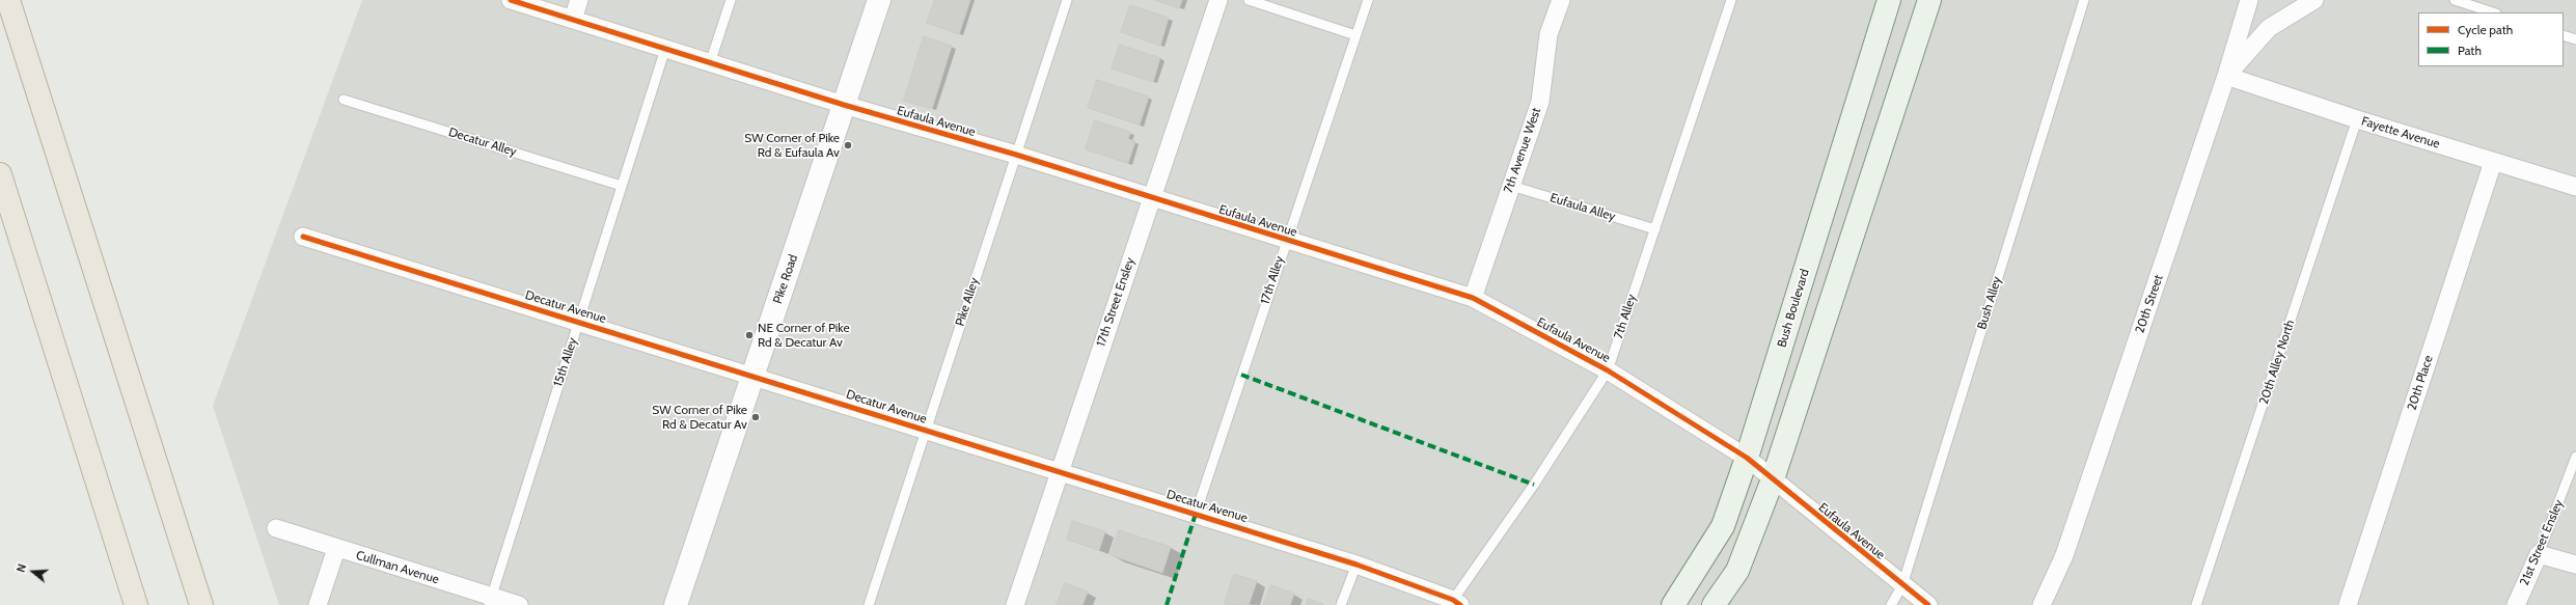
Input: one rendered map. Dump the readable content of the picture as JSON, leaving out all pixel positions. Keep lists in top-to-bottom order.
{
  "streets": {
    "main road": ["Bush Boulevard"],
    "street": [
      "Eufaula Avenue",
      "Fayette Avenue",
      "7th Avenue West",
      "Pike Road",
      "17th Street Ensley",
      "20th Street",
      "Decatur Avenue",
      "20th Place",
      "21st Street Ensley",
      "Cullman Avenue"
    ],
    "lane": [
      "Decatur Alley",
      "Eufaula Alley",
      "17th Alley",
      "Pike Alley",
      "Bush Alley",
      "7th Alley",
      "15th Alley",
      "20th Alley North"
    ]
  },
  "crossings": [
    ["Eufaula Avenue", "7th Avenue West"],
    ["Eufaula Avenue", "Pike Road"],
    ["Eufaula Avenue", "17th Alley"],
    ["Eufaula Avenue", "Pike Alley"],
    ["Eufaula Avenue", "17th Street Ensley"],
    ["Eufaula Avenue", "Bush Alley"],
    ["Eufaula Avenue", "Bush Boulevard"],
    ["Eufaula Avenue", "7th Alley"],
    ["Eufaula Avenue", "15th Alley"],
    ["Fayette Avenue", "20th Street"],
    ["Fayette Avenue", "20th Alley North"],
    ["Fayette Avenue", "20th Place"],
    ["Decatur Alley", "15th Alley"],
    ["7th Avenue West", "Eufaula Alley"],
    ["Eufaula Alley", "7th Alley"],
    ["Pike Road", "Decatur Avenue"],
    ["17th Alley", "Decatur Avenue"],
    ["Pike Alley", "Decatur Avenue"],
    ["17th Street Ensley", "Decatur Avenue"],
    ["Decatur Avenue", "7th Alley"],
    ["Decatur Avenue", "15th Alley"],
    ["15th Alley", "Cullman Avenue"]
  ],
  "places": ["SW Corner of Pike Rd & Eufaula Av", "NE Corner of Pike Rd & Decatur Av", "SW Corner of Pike Rd & Decatur Av"],
  "legend": ["Cycle path", "Path"],
  "north": "left"
}
